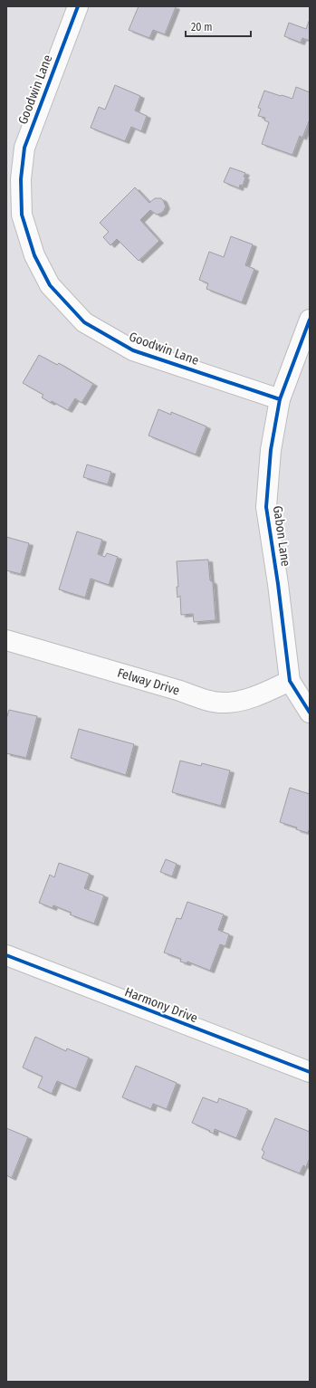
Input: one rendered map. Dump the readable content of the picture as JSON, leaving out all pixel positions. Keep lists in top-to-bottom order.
{
  "streets": {
    "street": [
      "Goodwin Lane",
      "Gabon Lane",
      "Felway Drive",
      "Harmony Drive"
    ]
  },
  "crossings": [
    ["Goodwin Lane", "Gabon Lane"],
    ["Gabon Lane", "Felway Drive"]
  ],
  "scale_bar": "20 m"
}
